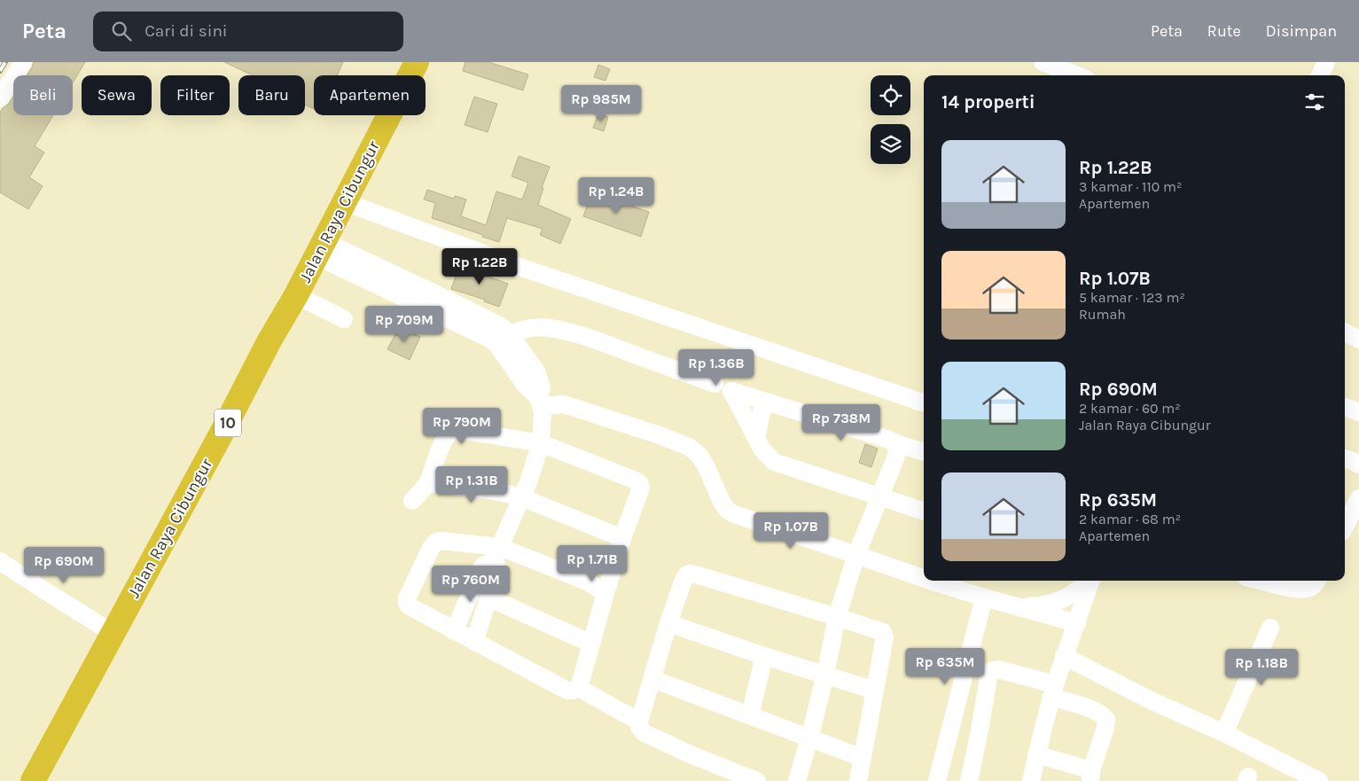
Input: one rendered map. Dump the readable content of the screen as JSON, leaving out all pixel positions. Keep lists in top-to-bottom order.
{
  "streets": {
    "highway": ["Jalan Raya Cibungur", "10"]
  },
  "page": {
    "header": "Peta",
    "search": "Cari di sini",
    "nav": ["Peta", "Rute", "Disimpan"],
    "chip": [
      "Beli",
      "Sewa",
      "Filter",
      "Baru",
      "Apartemen"
    ],
    "heading": "14 properti",
    "price": [
      "Rp 985M",
      "Rp 1.24B",
      "Rp 1.22B",
      "Rp 709M",
      "Rp 1.36B",
      "Rp 738M",
      "Rp 790M",
      "Rp 1.31B",
      "Rp 1.07B",
      "Rp 1.71B",
      "Rp 690M",
      "Rp 760M",
      "Rp 635M",
      "Rp 1.18B"
    ],
    "list": [
      {
        "name": "Rp 1.22B",
        "note": "3 kamar · 110 m² · Apartemen"
      },
      {
        "name": "Rp 1.07B",
        "note": "5 kamar · 123 m² · Rumah"
      },
      {
        "name": "Rp 690M",
        "note": "2 kamar · 60 m² · Jalan Raya Cibungur"
      },
      {
        "name": "Rp 635M",
        "note": "2 kamar · 68 m² · Apartemen"
      }
    ]
  }
}
